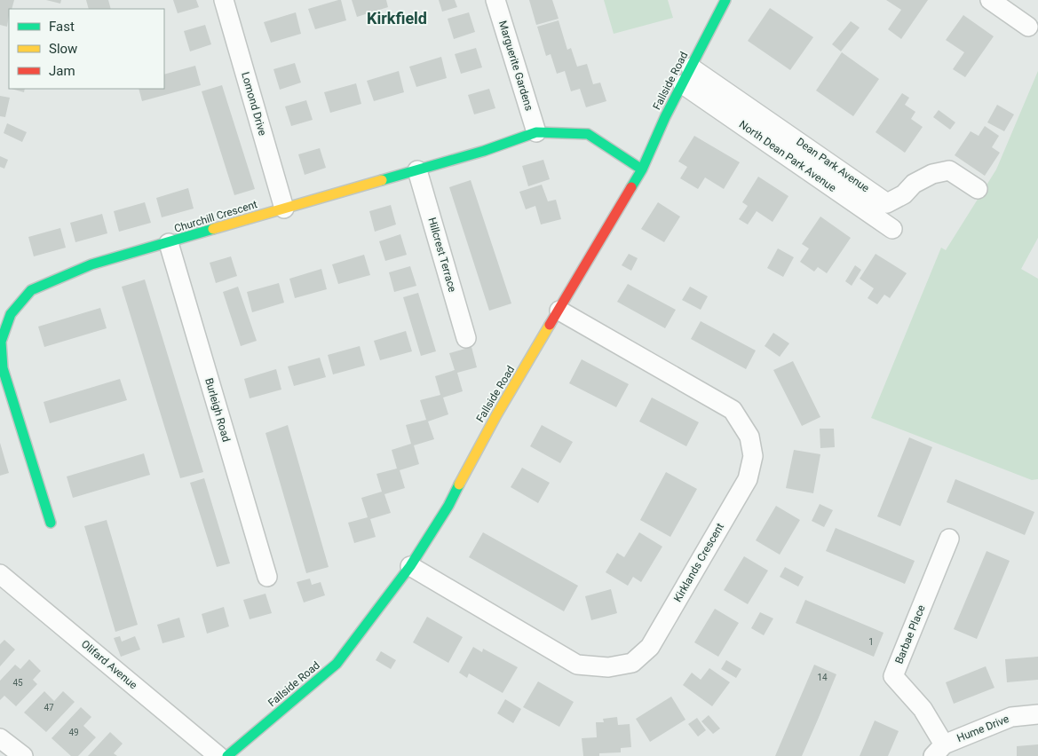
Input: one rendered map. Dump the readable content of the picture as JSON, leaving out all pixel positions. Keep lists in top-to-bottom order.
{
  "streets": {
    "street": [
      "Marguerite Gardens",
      "Fallside Road",
      "Lomond Drive",
      "North Dean Park Avenue",
      "Dean Park Avenue",
      "Churchill Crescent",
      "Hillcrest Terrace",
      "Burleigh Road",
      "Kirklands Crescent",
      "Barbae Place",
      "Olifard Avenue",
      "Hume Drive"
    ]
  },
  "crossings": [
    ["Marguerite Gardens", "Churchill Crescent"],
    ["Fallside Road", "North Dean Park Avenue"],
    ["Fallside Road", "Dean Park Avenue"],
    ["Fallside Road", "Churchill Crescent"],
    ["Fallside Road", "Kirklands Crescent"],
    ["Lomond Drive", "Churchill Crescent"],
    ["North Dean Park Avenue", "Dean Park Avenue"],
    ["Churchill Crescent", "Hillcrest Terrace"],
    ["Churchill Crescent", "Burleigh Road"],
    ["Barbae Place", "Hume Drive"]
  ],
  "districts": ["Kirkfield"],
  "house_numbers": [
    "1",
    "14",
    "45",
    "47",
    "49"
  ],
  "legend": ["Fast", "Slow", "Jam"]
}
